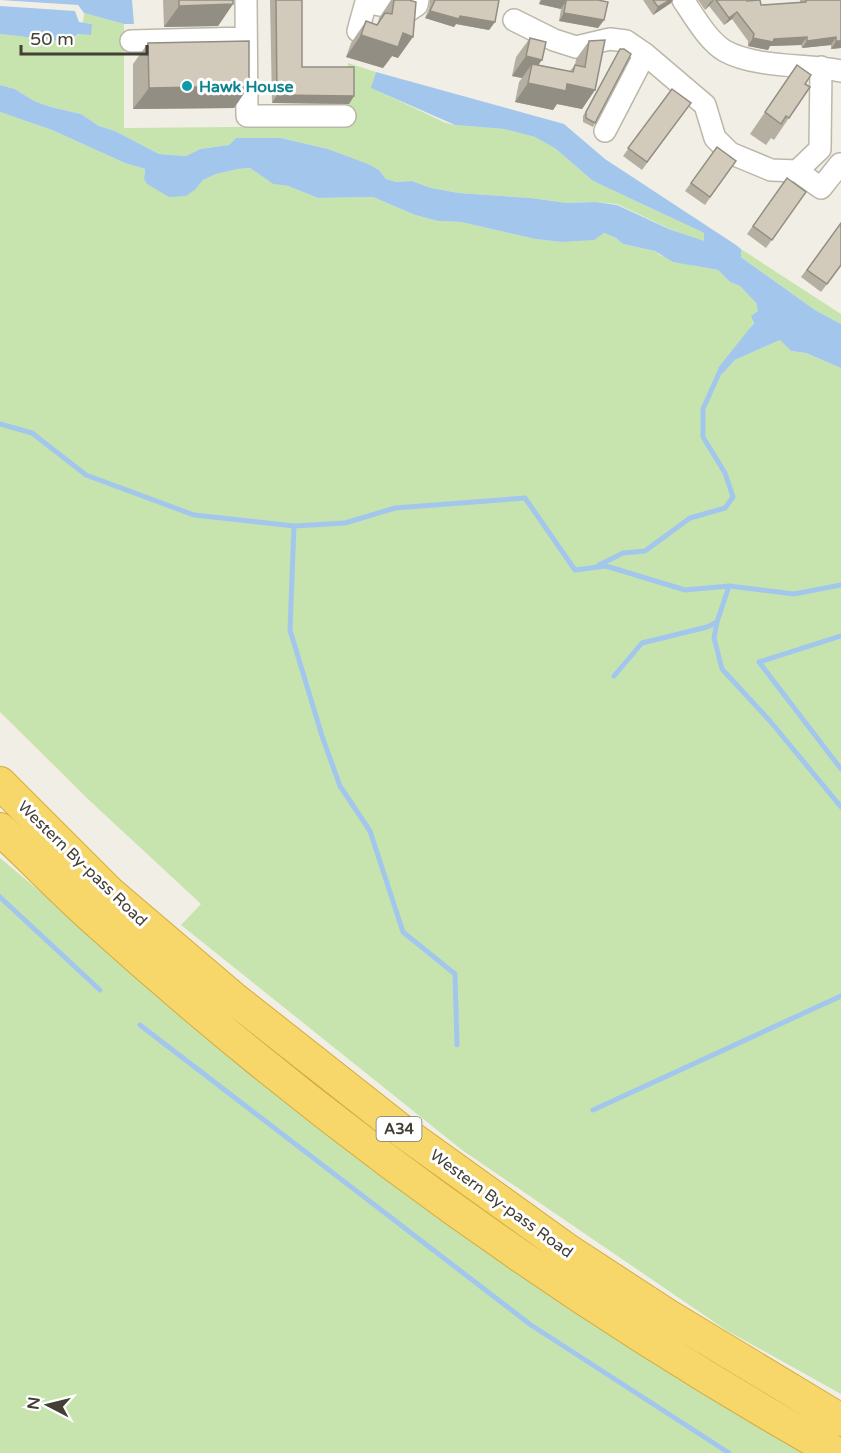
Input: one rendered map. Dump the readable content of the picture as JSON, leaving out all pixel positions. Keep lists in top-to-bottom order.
{
  "streets": {
    "highway": ["Western By-pass Road", "A34"]
  },
  "places": ["Hawk House"],
  "scale_bar": "50 m",
  "north": "left"
}
